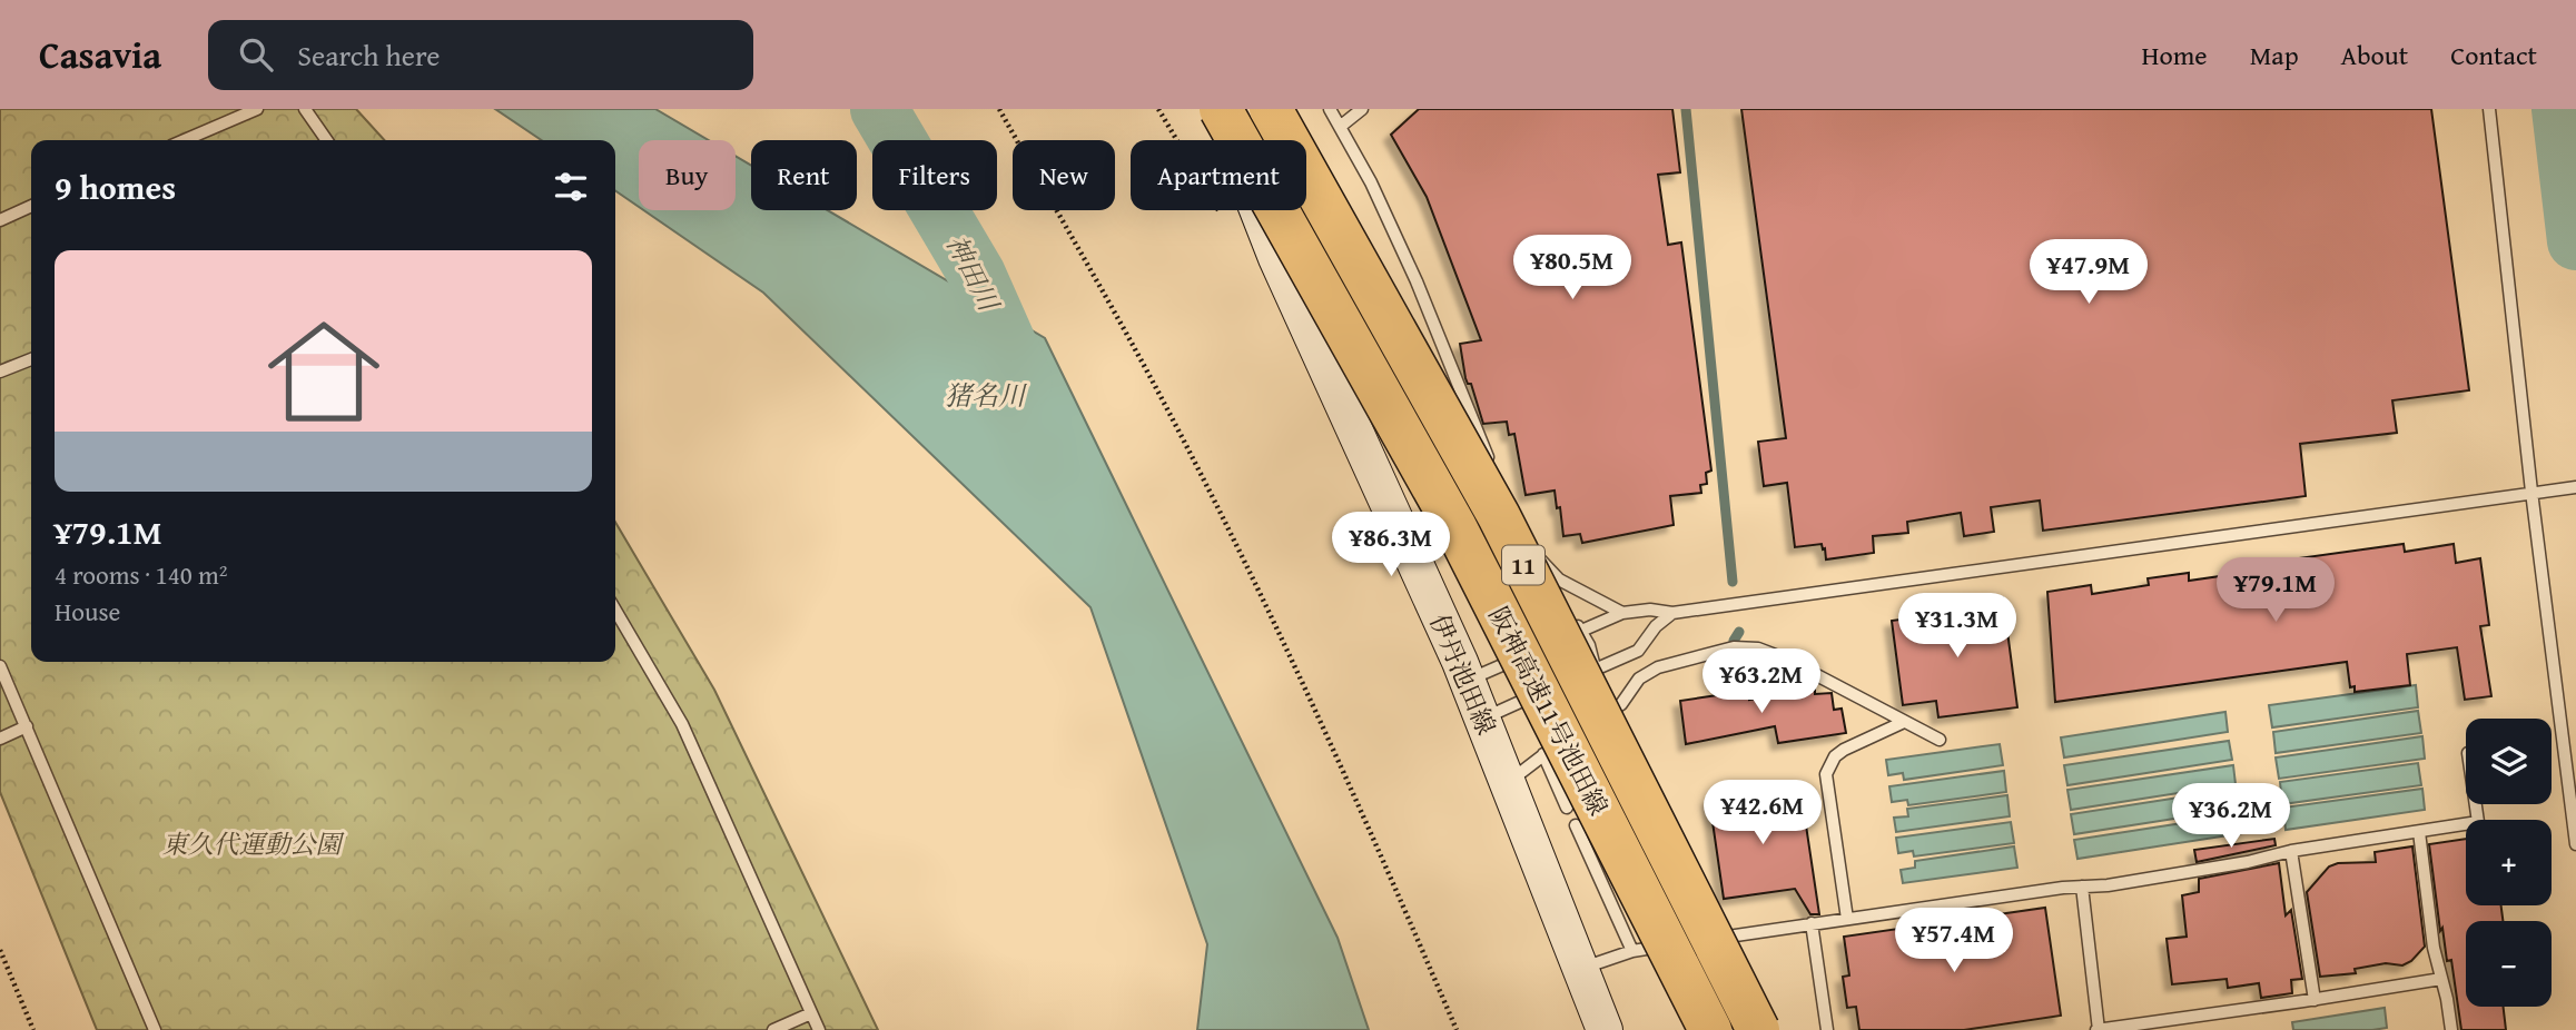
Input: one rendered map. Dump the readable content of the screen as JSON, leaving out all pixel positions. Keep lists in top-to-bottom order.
{
  "streets": {
    "highway": ["11", "阪神高速11号池田線"],
    "main road": ["伊丹池田線"]
  },
  "crossings": [
    ["伊丹池田線", "阪神高速11号池田線"]
  ],
  "water": ["神田川", "猪名川"],
  "parks": ["東久代運動公園"],
  "page": {
    "header": "Casavia",
    "search": "Search here",
    "nav": [
      "Home",
      "Map",
      "About",
      "Contact"
    ],
    "chip": [
      "Buy",
      "Rent",
      "Filters",
      "New",
      "Apartment"
    ],
    "heading": "9 homes",
    "list": [
      {
        "name": "¥79.1M",
        "note": "4 rooms · 140 m² · House"
      }
    ],
    "price": [
      "¥80.5M",
      "¥47.9M",
      "¥86.3M",
      "¥79.1M",
      "¥31.3M",
      "¥63.2M",
      "¥42.6M",
      "¥36.2M",
      "¥57.4M"
    ],
    "map_buttons": ["+", "−"]
  }
}
